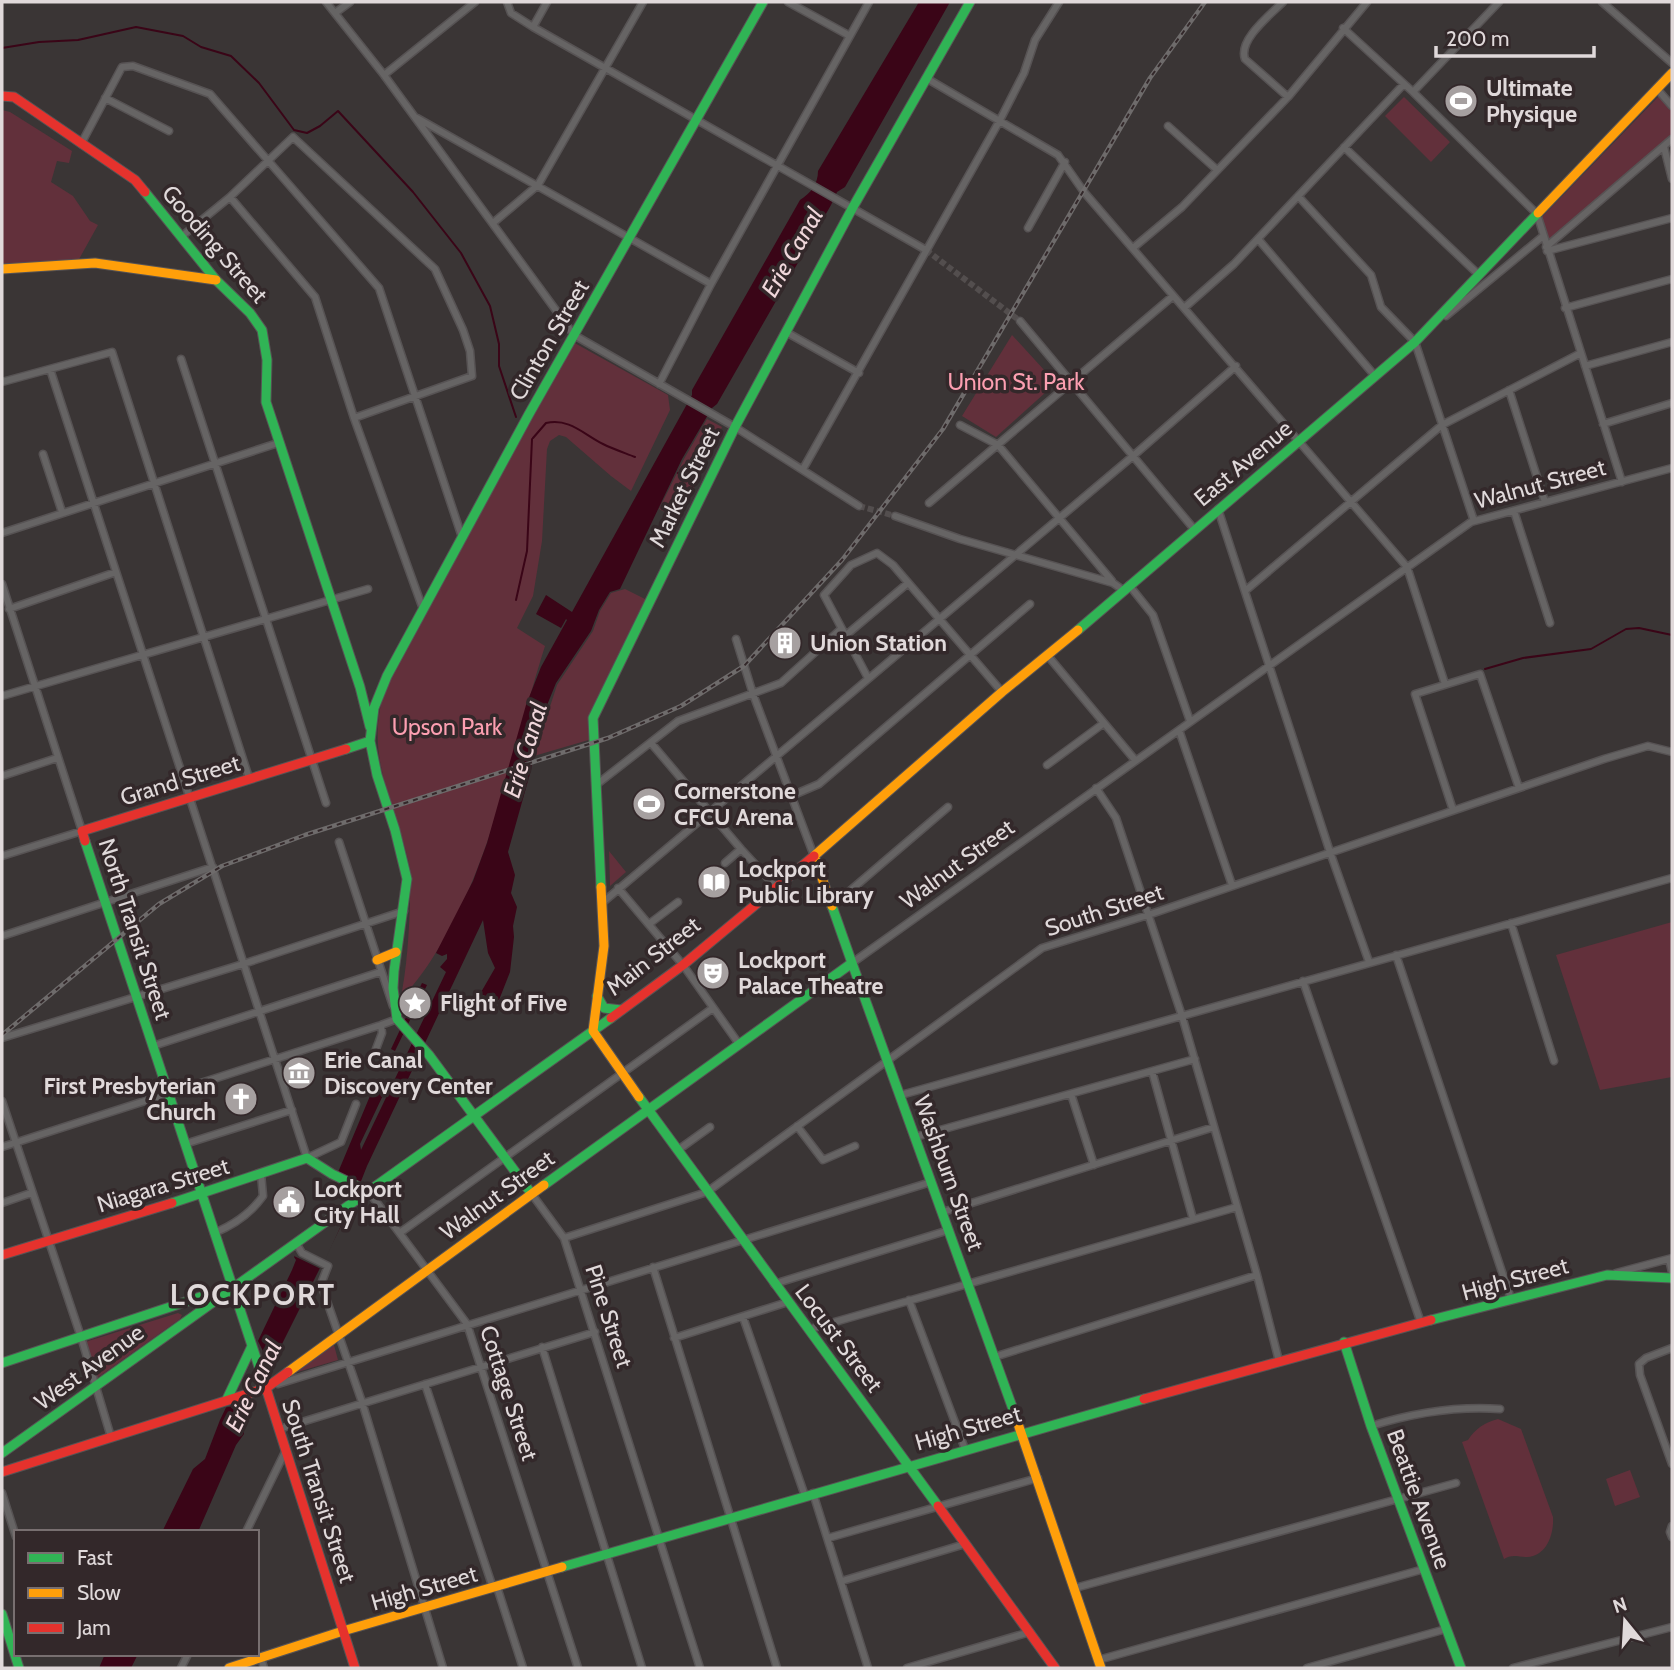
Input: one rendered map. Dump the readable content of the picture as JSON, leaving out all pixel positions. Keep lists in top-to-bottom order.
{
  "streets": {
    "main road": [
      "Gooding Street",
      "Clinton Street",
      "East Avenue",
      "Walnut Street",
      "Market Street",
      "Grand Street",
      "North Transit Street",
      "Main Street",
      "Washburn Street",
      "Niagara Street",
      "High Street",
      "Pine Street",
      "Locust Street",
      "West Avenue",
      "Cottage Street",
      "South Transit Street",
      "Beattie Avenue"
    ],
    "street": ["South Street"]
  },
  "crossings": [
    ["Gooding Street", "Clinton Street"],
    ["Gooding Street", "Grand Street"],
    ["Gooding Street", "Pine Street"],
    ["East Avenue", "Main Street"],
    ["East Avenue", "Washburn Street"],
    ["Walnut Street", "Washburn Street"],
    ["Walnut Street", "Pine Street"],
    ["Walnut Street", "Locust Street"],
    ["Walnut Street", "Cottage Street"],
    ["Walnut Street", "South Transit Street"],
    ["Market Street", "Main Street"],
    ["Market Street", "Locust Street"],
    ["Grand Street", "North Transit Street"],
    ["South Street", "Washburn Street"],
    ["South Street", "Pine Street"],
    ["South Street", "Locust Street"],
    ["North Transit Street", "Main Street"],
    ["North Transit Street", "Niagara Street"],
    ["North Transit Street", "West Avenue"],
    ["North Transit Street", "South Transit Street"],
    ["Main Street", "Washburn Street"],
    ["Main Street", "Pine Street"],
    ["Main Street", "Locust Street"],
    ["Main Street", "West Avenue"],
    ["Main Street", "Cottage Street"],
    ["Main Street", "South Transit Street"],
    ["Washburn Street", "High Street"],
    ["Niagara Street", "Cottage Street"],
    ["High Street", "Pine Street"],
    ["High Street", "Locust Street"],
    ["High Street", "Cottage Street"],
    ["High Street", "South Transit Street"],
    ["High Street", "Beattie Avenue"],
    ["West Avenue", "South Transit Street"]
  ],
  "districts": ["LOCKPORT"],
  "water": ["Erie Canal"],
  "parks": ["Union St. Park", "Upson Park"],
  "places": {
    "sports": ["Ultimate Physique", "Cornerstone CFCU Arena"],
    "building": ["Union Station"],
    "library": ["Lockport Public Library"],
    "theatre": ["Lockport Palace Theatre"],
    "place": ["Flight of Five"],
    "museum": ["Erie Canal Discovery Center"],
    "church": ["First Presbyterian Church"],
    "public building": ["Lockport City Hall"]
  },
  "legend": ["Fast", "Slow", "Jam"],
  "scale_bar": "200 m",
  "north": "top"
}
